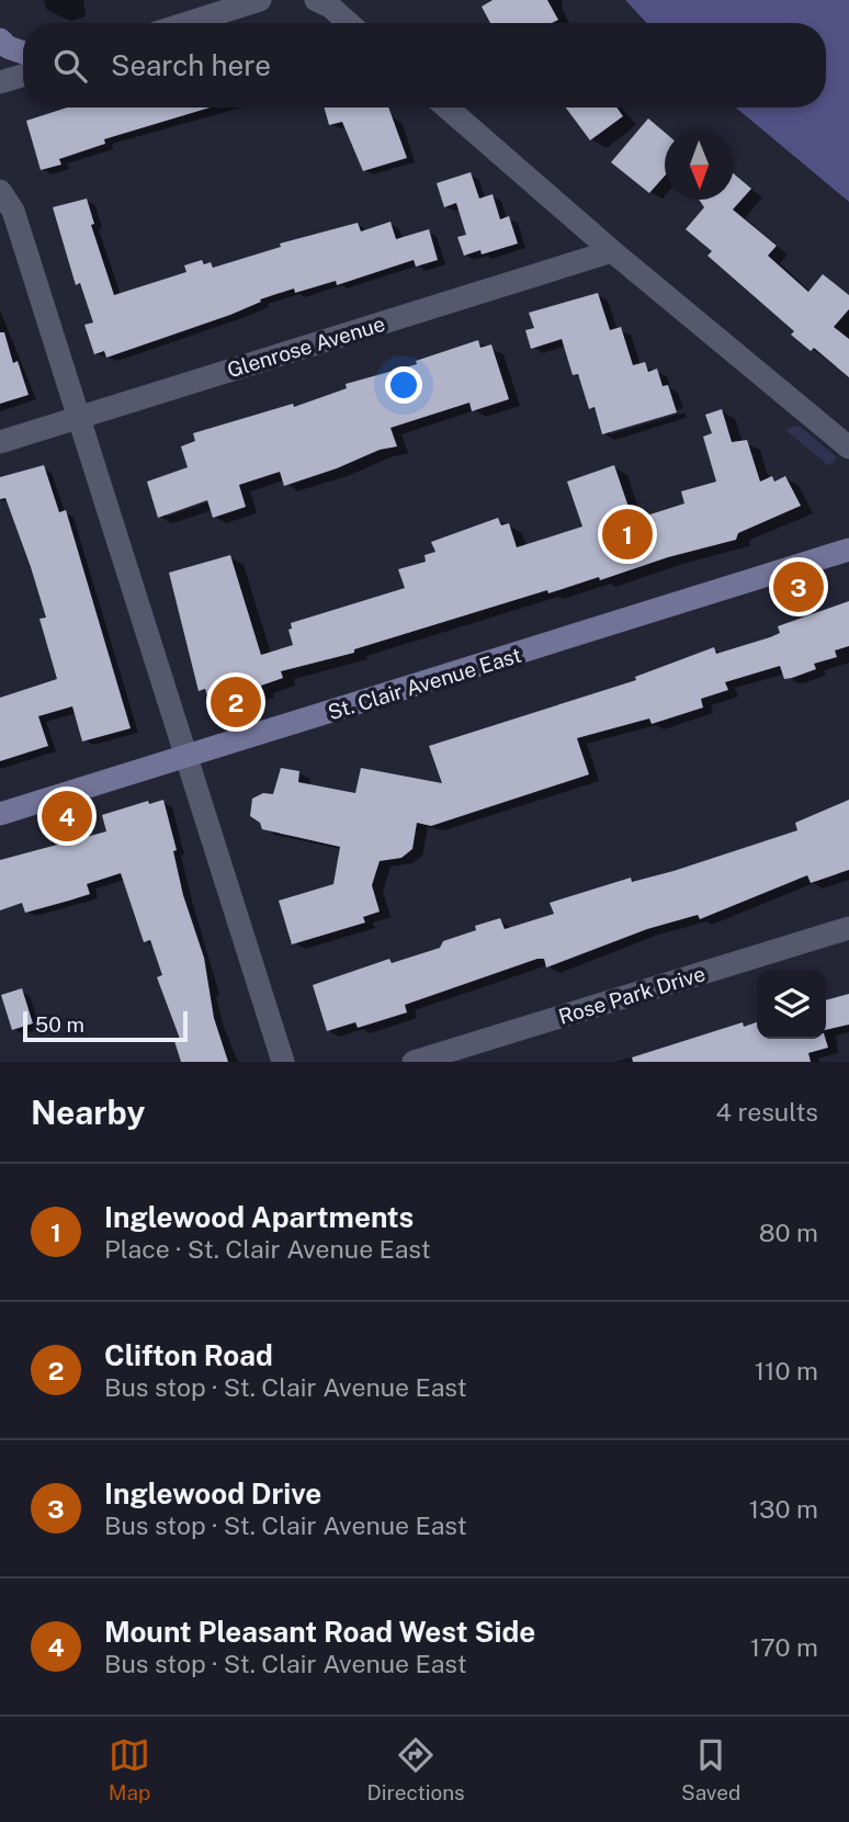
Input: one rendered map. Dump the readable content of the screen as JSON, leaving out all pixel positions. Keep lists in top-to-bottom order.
{
  "streets": {
    "main road": ["St. Clair Avenue East"],
    "street": ["Glenrose Avenue", "Rose Park Drive"]
  },
  "scale_bar": "50 m",
  "north": "bottom",
  "page": {
    "search": "Search here",
    "pins": [
      "1",
      "3",
      "2",
      "4"
    ],
    "scale": "50 m",
    "heading": ["Nearby", "4 results"],
    "list": [
      {
        "mark": "1",
        "name": "Inglewood Apartments",
        "note": "Place · St. Clair Avenue East",
        "value": "80 m"
      },
      {
        "mark": "2",
        "name": "Clifton Road",
        "note": "Bus stop · St. Clair Avenue East",
        "value": "110 m"
      },
      {
        "mark": "3",
        "name": "Inglewood Drive",
        "note": "Bus stop · St. Clair Avenue East",
        "value": "130 m"
      },
      {
        "mark": "4",
        "name": "Mount Pleasant Road West Side",
        "note": "Bus stop · St. Clair Avenue East",
        "value": "170 m"
      }
    ],
    "nav": ["Map", "Directions", "Saved"]
  }
}
